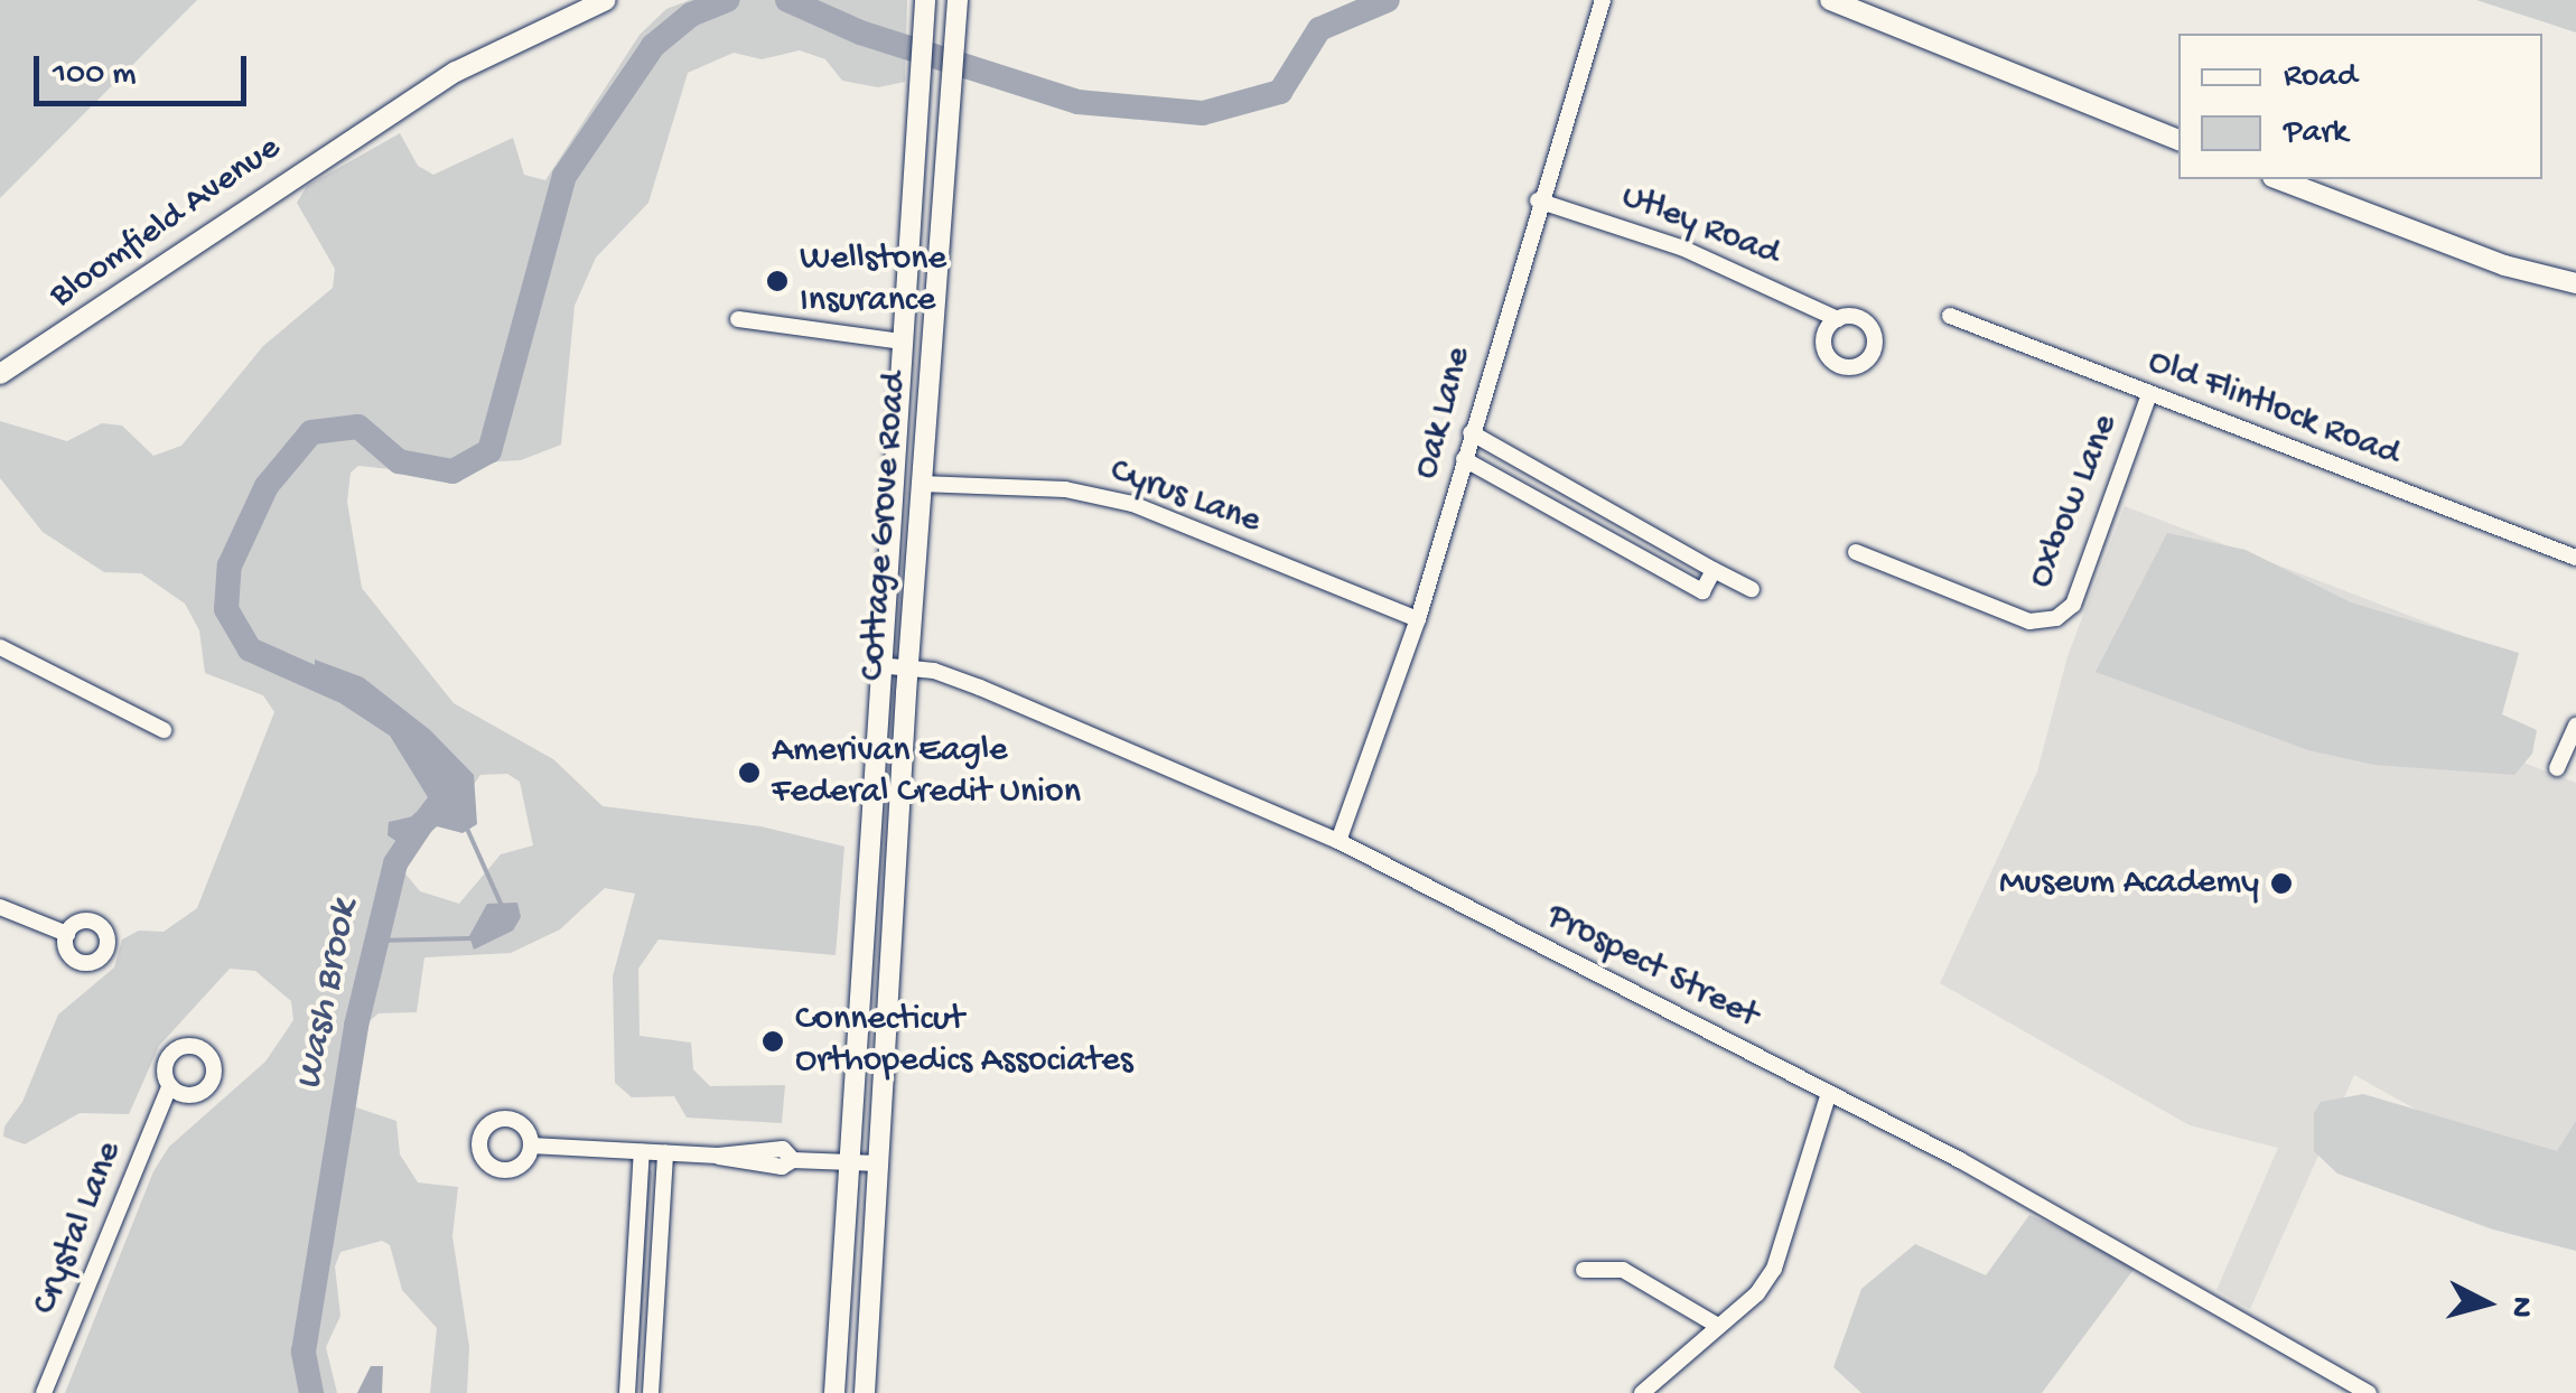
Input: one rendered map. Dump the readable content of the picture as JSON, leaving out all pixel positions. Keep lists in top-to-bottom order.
{
  "streets": {
    "main road": ["Bloomfield Avenue", "Cottage Grove Road"],
    "street": [
      "Utley Road",
      "Old Flintlock Road",
      "Oak Lane",
      "Cyrus Lane",
      "Oxbow Lane",
      "Prospect Street",
      "Crystal Lane"
    ]
  },
  "crossings": [
    ["Utley Road", "Oak Lane"],
    ["Old Flintlock Road", "Oxbow Lane"],
    ["Oak Lane", "Cyrus Lane"],
    ["Oak Lane", "Prospect Street"],
    ["Cyrus Lane", "Cottage Grove Road"],
    ["Cottage Grove Road", "Prospect Street"]
  ],
  "water": ["Wash Brook"],
  "places": [
    "Wellstone Insurance",
    "Amerivan Eagle Federal Credit Union",
    "Museum Academy",
    "Connecticut Orthopedics Associates"
  ],
  "legend": ["Road", "Park"],
  "scale_bar": "100 m",
  "north": "right"
}
